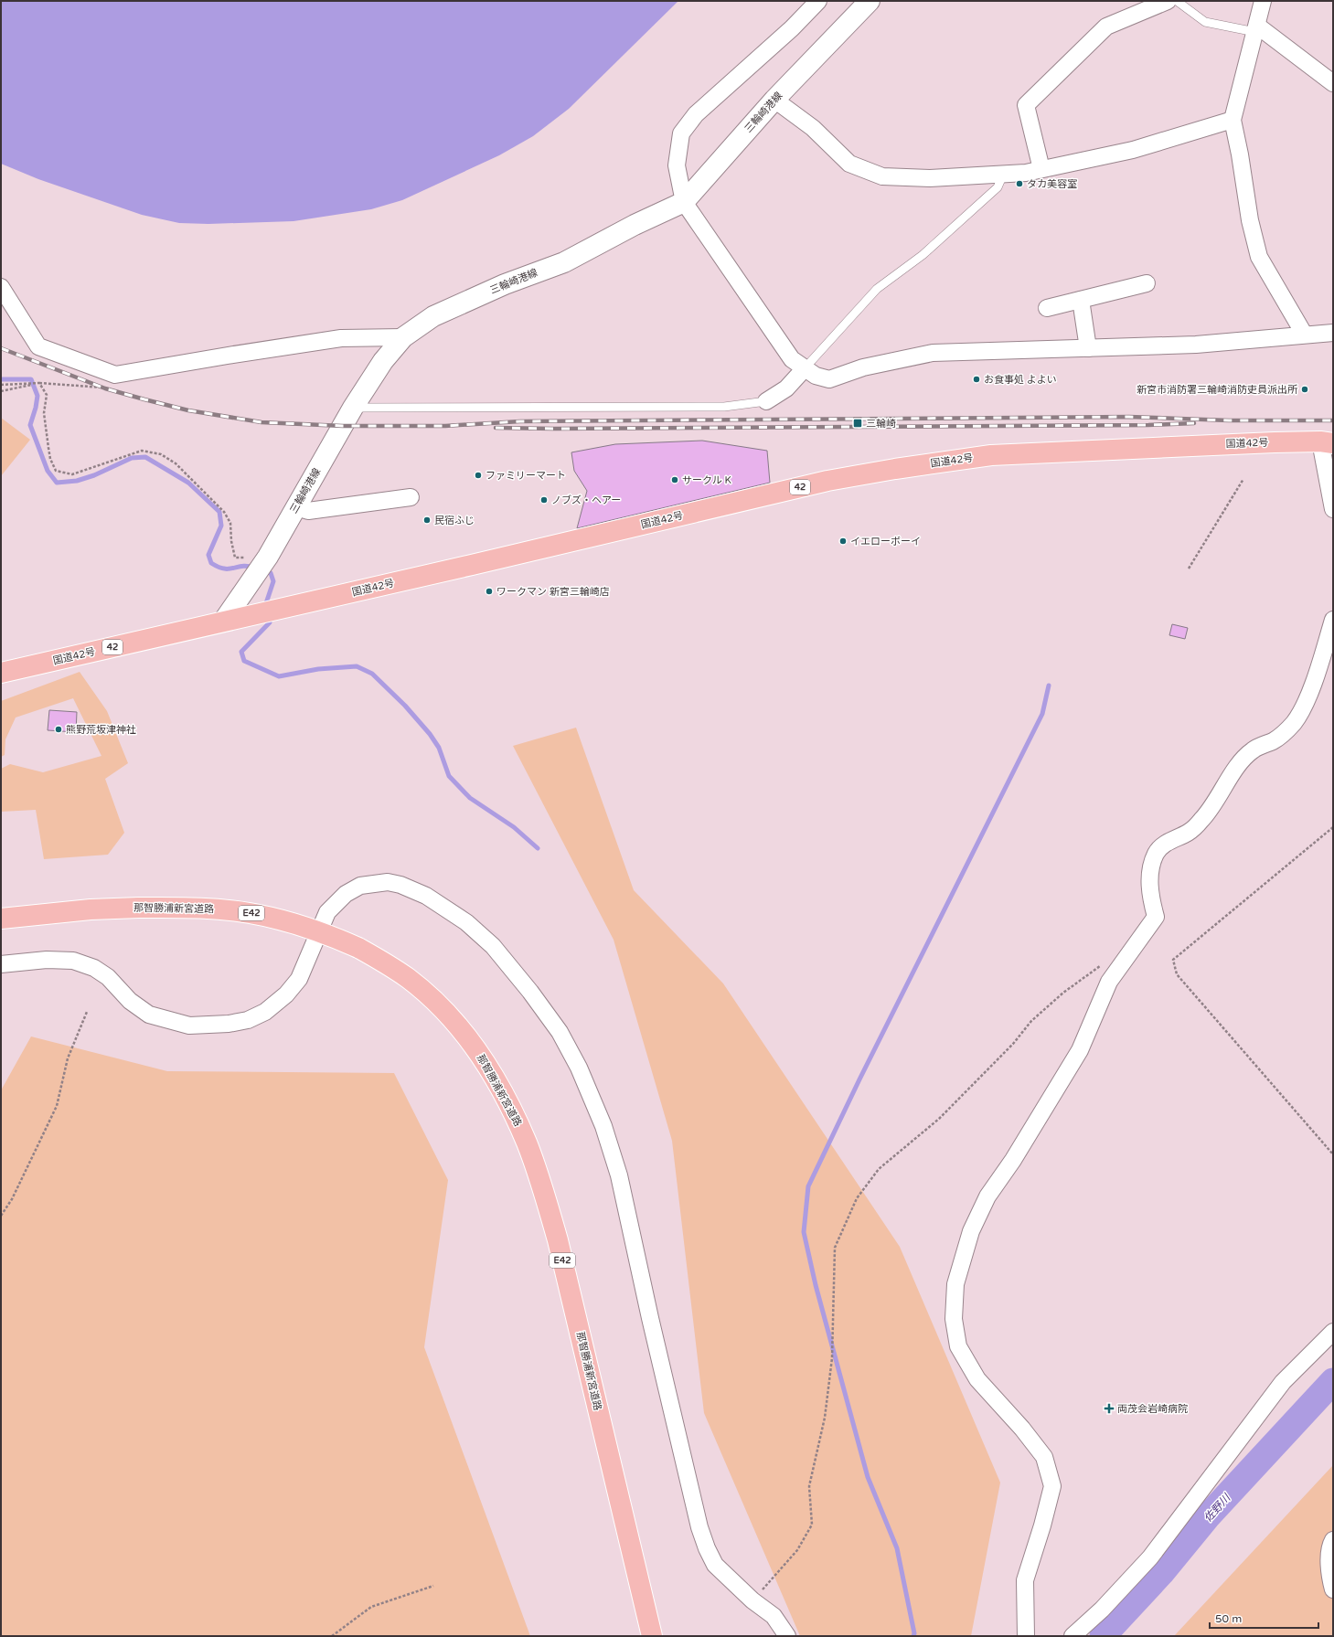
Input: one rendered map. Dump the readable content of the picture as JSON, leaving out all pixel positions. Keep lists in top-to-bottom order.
{
  "streets": {
    "highway": [
      "国道42号",
      "42",
      "那智勝浦新宮道路",
      "E42"
    ],
    "main road": ["三輪崎港線"]
  },
  "crossings": [
    ["三輪崎港線", "国道42号"]
  ],
  "water": ["佐野川"],
  "places": {
    "other": [
      "タカ美容室",
      "お食事処 よよい",
      "新宮市消防署三輪崎消防吏員派出所",
      "ファミリーマート",
      "サークル K",
      "ノブズ・ヘアー",
      "民宿ふじ",
      "イエローボーイ",
      "ワークマン 新宮三輪崎店",
      "熊野荒坂津神社"
    ],
    "transit": ["三輪崎"],
    "health": ["両茂会岩崎病院"]
  },
  "scale_bar": "50 m"
}
